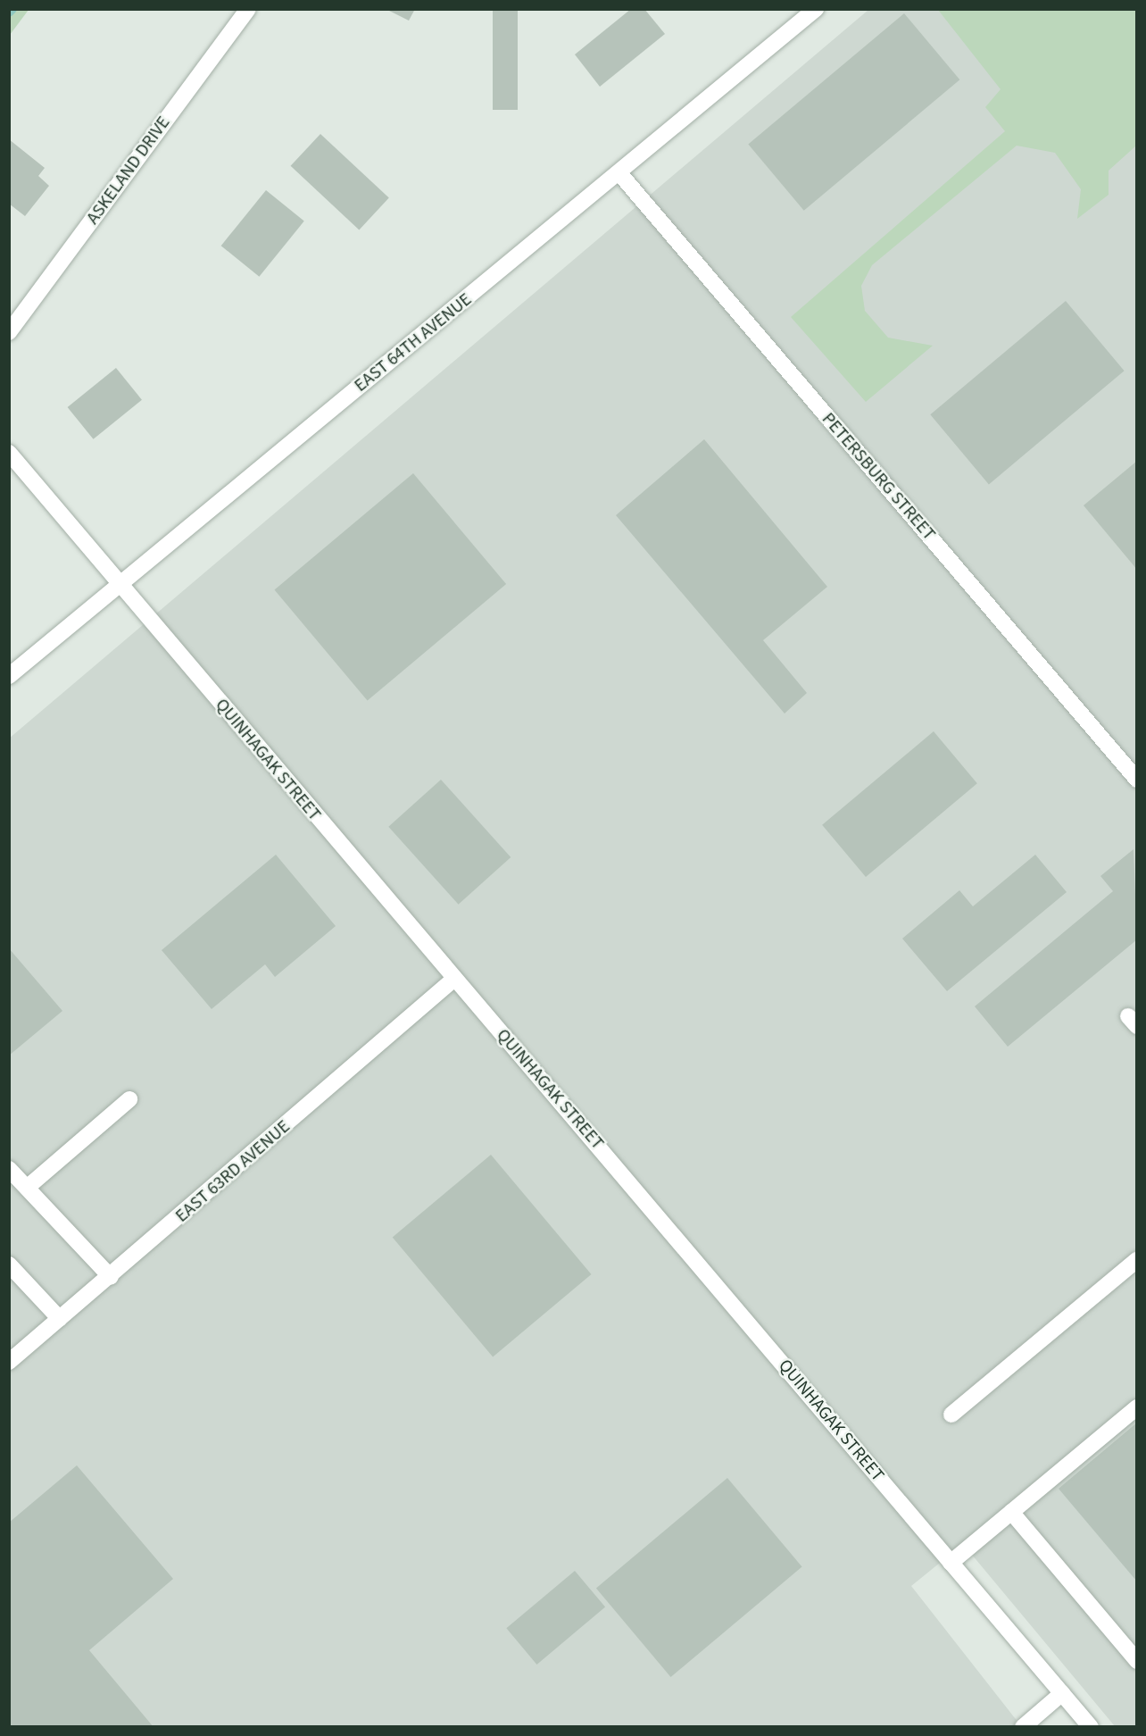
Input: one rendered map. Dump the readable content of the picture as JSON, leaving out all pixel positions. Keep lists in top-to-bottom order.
{
  "streets": {
    "street": [
      "ASKELAND DRIVE",
      "EAST 64TH AVENUE",
      "PETERSBURG STREET",
      "QUINHAGAK STREET",
      "EAST 63RD AVENUE"
    ]
  },
  "crossings": [
    ["EAST 64TH AVENUE", "PETERSBURG STREET"],
    ["EAST 64TH AVENUE", "QUINHAGAK STREET"],
    ["QUINHAGAK STREET", "EAST 63RD AVENUE"]
  ]
}
